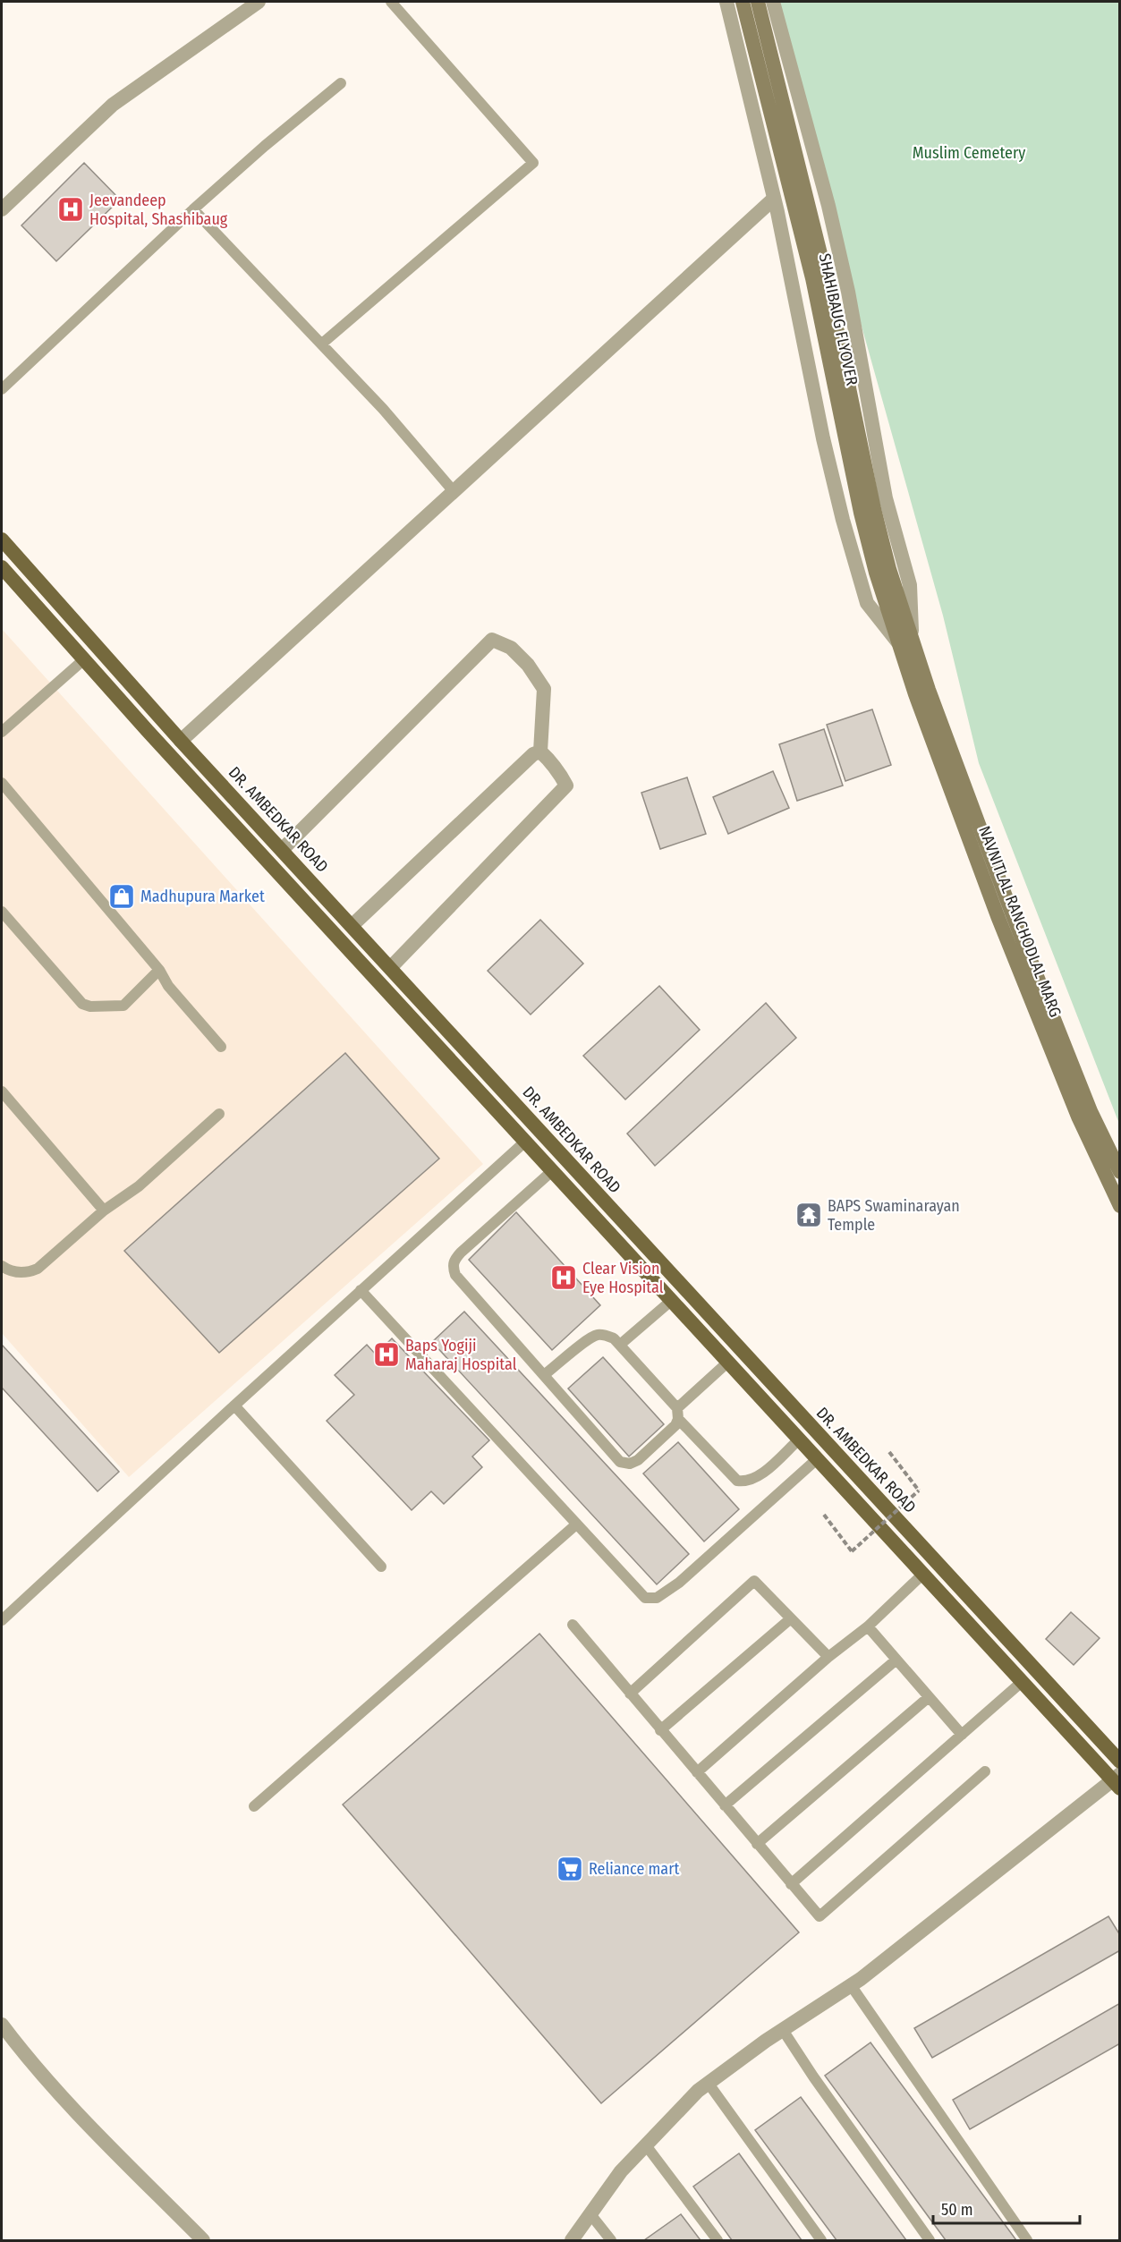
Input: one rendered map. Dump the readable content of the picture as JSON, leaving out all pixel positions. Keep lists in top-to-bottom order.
{
  "streets": {
    "main road": ["SHAHIBAUG FLYOVER", "DR. AMBEDKAR ROAD", "NAVNITLAL RANCHODLAL MARG"]
  },
  "crossings": [
    ["SHAHIBAUG FLYOVER", "NAVNITLAL RANCHODLAL MARG"]
  ],
  "parks": ["Muslim Cemetery"],
  "places": {
    "hospital": ["Jeevandeep Hospital, Shashibaug", "Clear Vision Eye Hospital", "Baps Yogiji Maharaj Hospital"],
    "shop": ["Madhupura Market"],
    "temple": ["BAPS Swaminarayan Temple"],
    "supermarket": ["Reliance mart"]
  },
  "scale_bar": "50 m"
}
